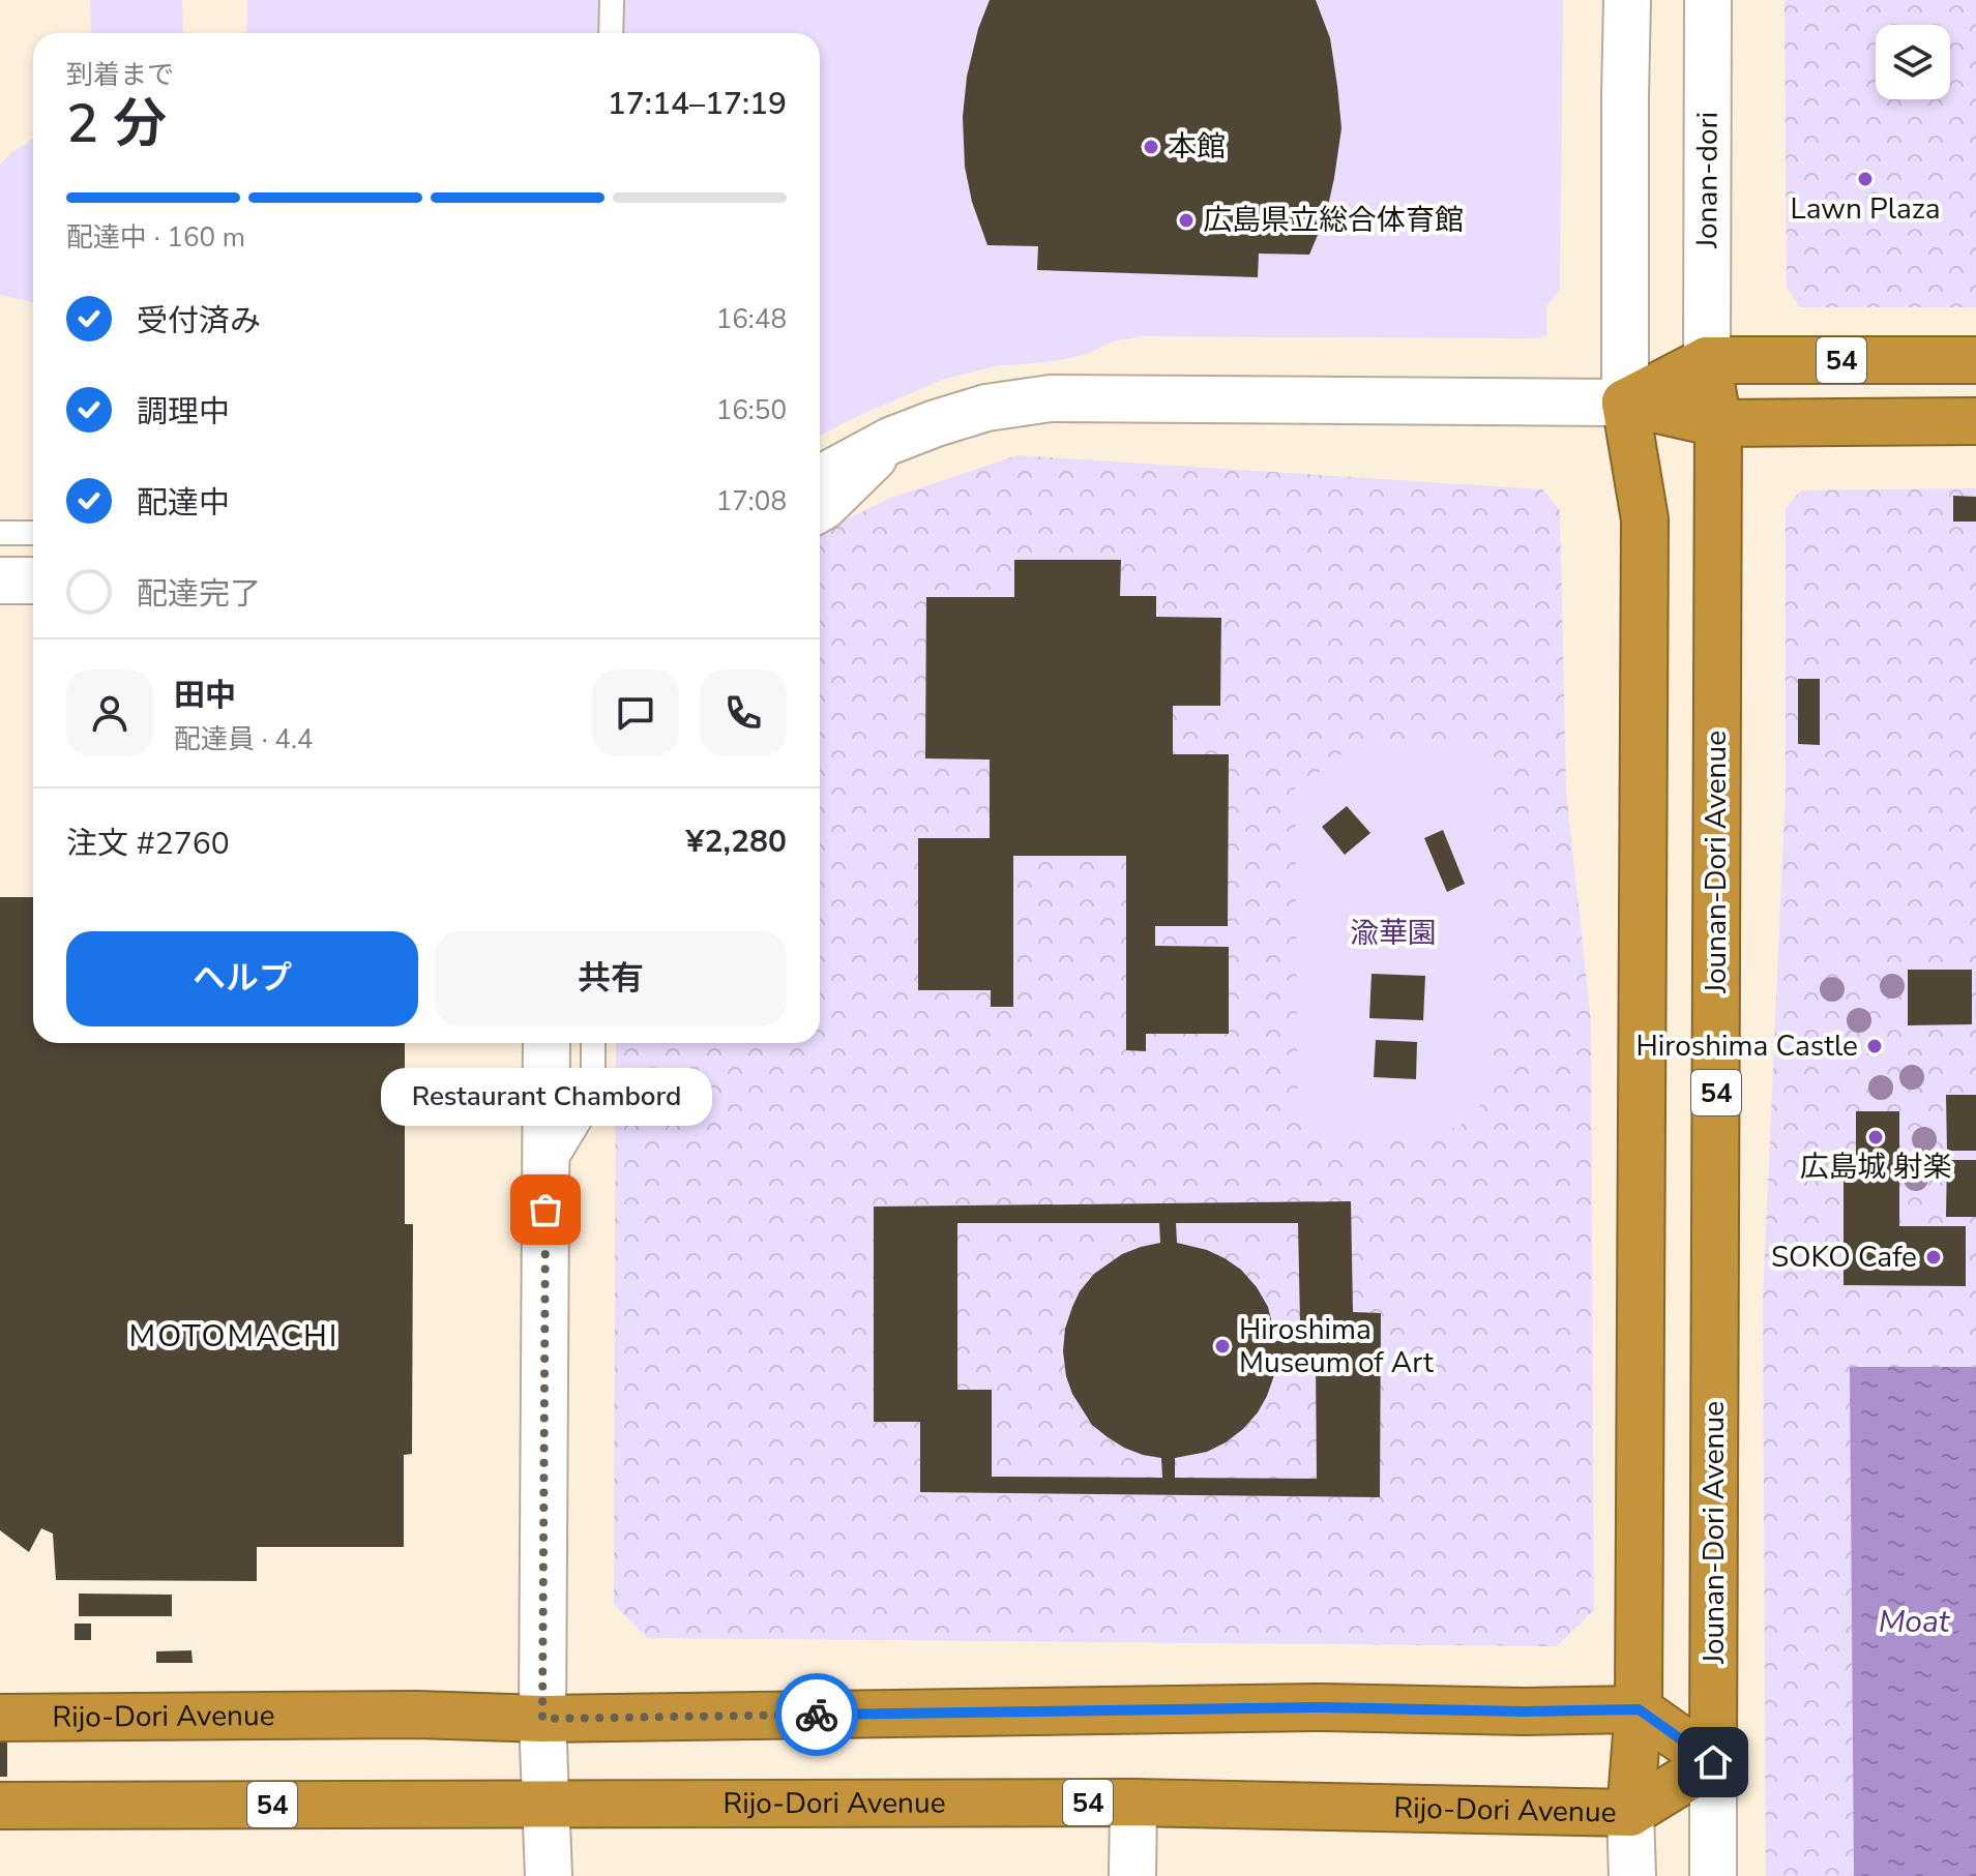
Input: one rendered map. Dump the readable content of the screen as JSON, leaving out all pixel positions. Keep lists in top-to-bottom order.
{
  "streets": {
    "highway": ["54", "Jounan-Dori Avenue", "Rijo-Dori Avenue"],
    "street": ["Jonan-dori"]
  },
  "crossings": [
    ["Jonan-dori", "54"],
    ["Jonan-dori", "Jounan-Dori Avenue"],
    ["54", "Jounan-Dori Avenue"],
    ["Jounan-Dori Avenue", "Rijo-Dori Avenue"]
  ],
  "districts": ["MOTOMACHI"],
  "water": ["Moat"],
  "parks": ["渝華園"],
  "places": [
    "本館",
    "Lawn Plaza",
    "広島県立総合体育館",
    "Hiroshima Castle",
    "広島城 射楽",
    "Restaurant Chambord",
    "SOKO Cafe",
    "Hiroshima Museum of Art"
  ],
  "page": {
    "heading": ["2 分", "到着まで", "17:14–17:19"],
    "panel": [
      "田中",
      "配達員 · 4.4",
      "注文 #2760",
      "¥2,280"
    ],
    "bar": "配達中 · 160 m",
    "list": [
      ["受付済み", "16:48"],
      ["調理中", "16:50"],
      ["配達中", "17:08"],
      "配達完了"
    ],
    "buttons": ["ヘルプ", "共有"],
    "bubble": "Restaurant Chambord"
  }
}
